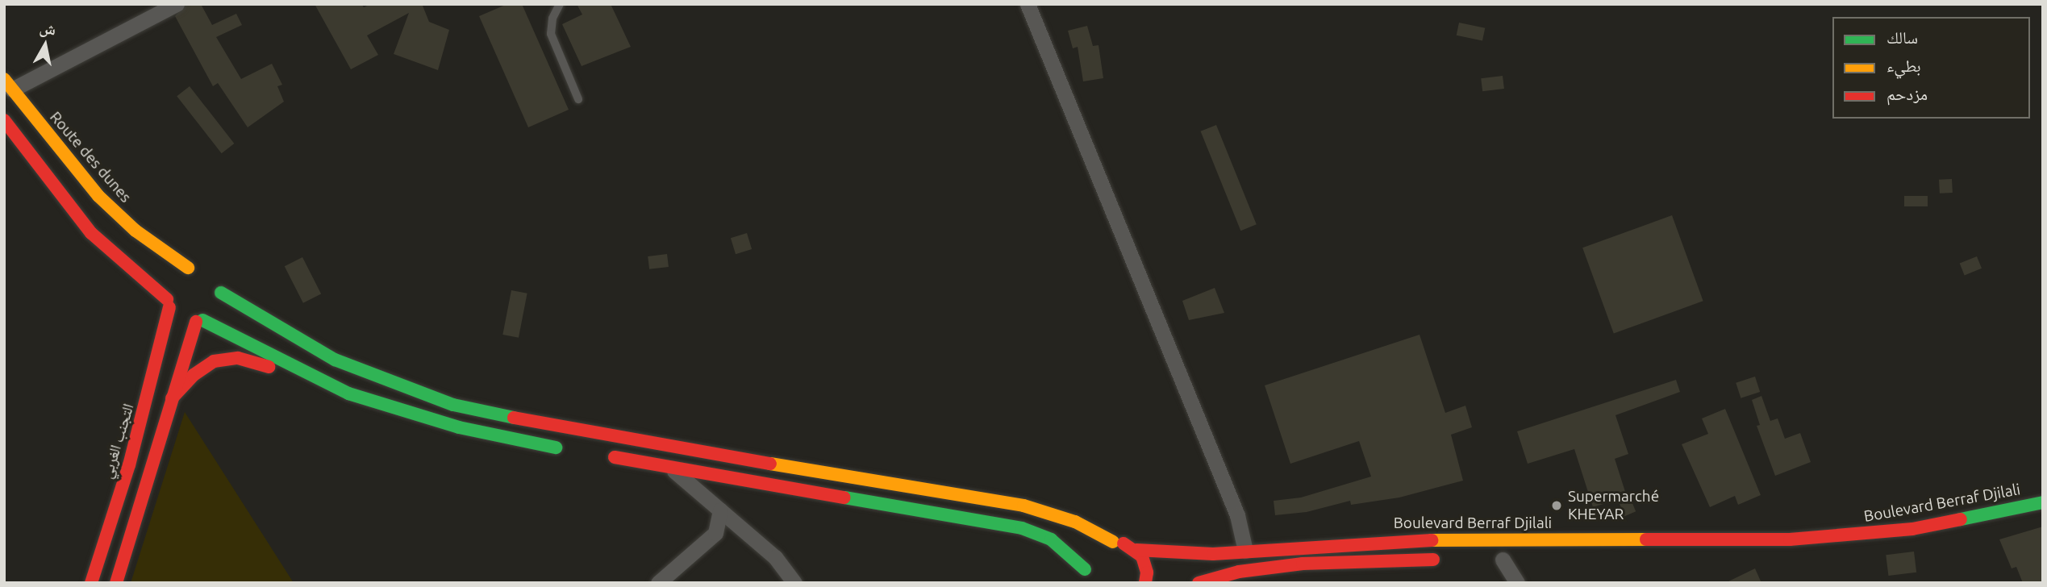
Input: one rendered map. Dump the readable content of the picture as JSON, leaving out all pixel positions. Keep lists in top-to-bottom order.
{
  "streets": {
    "highway": ["Route des dunes", "التجنب الغربي", "Boulevard Berraf Djilali"]
  },
  "crossings": [
    ["Route des dunes", "التجنب الغربي"]
  ],
  "places": ["Supermarché KHEYAR"],
  "legend": ["سالك", "بطيء", "مزدحم"],
  "north": "top"
}
